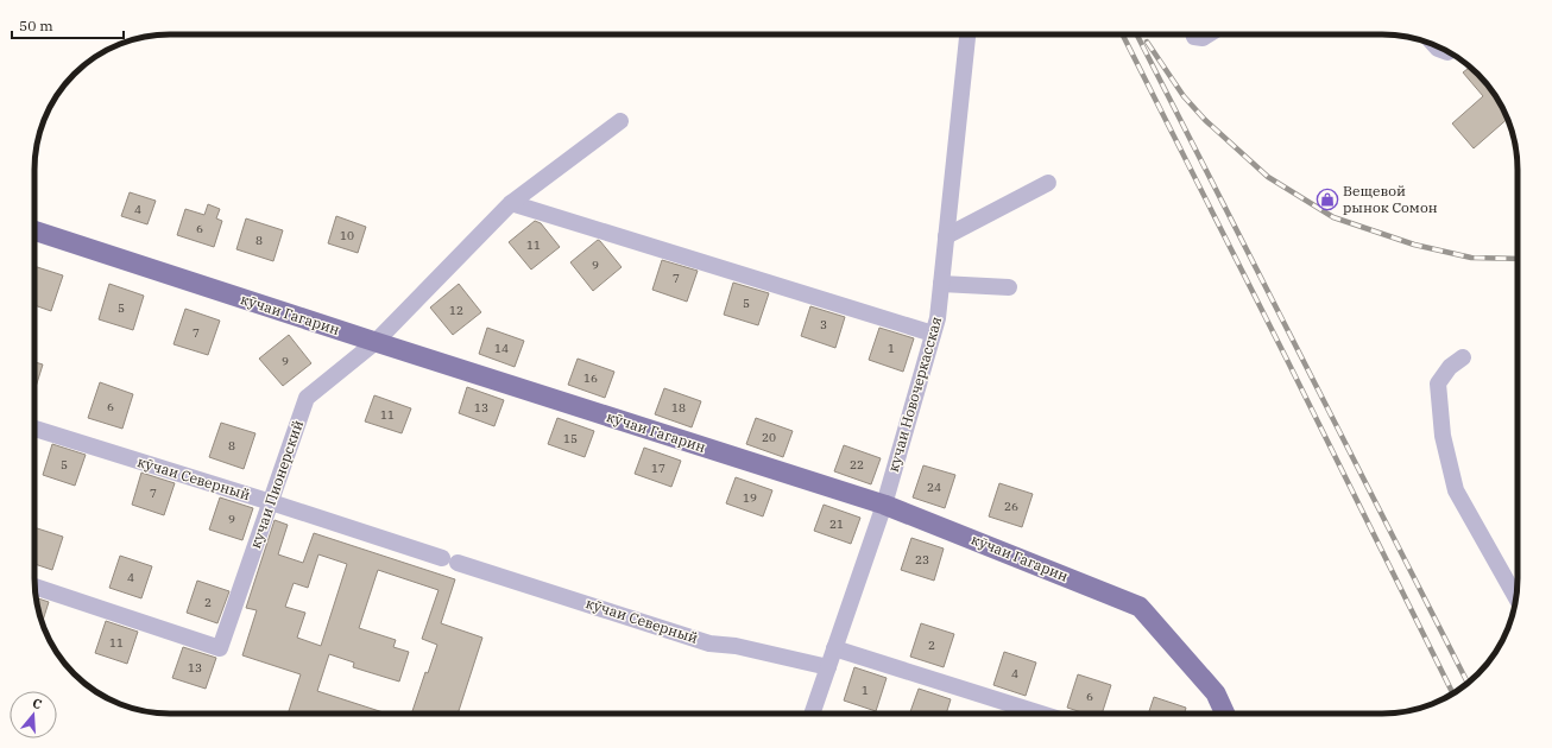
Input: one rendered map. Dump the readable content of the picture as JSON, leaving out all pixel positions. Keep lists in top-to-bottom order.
{
  "streets": {
    "main road": ["кӯчаи Гагарин"],
    "street": ["кучаи Новочеркасская", "кӯчаи Северный", "кучаи Пионерский"]
  },
  "crossings": [
    ["кӯчаи Гагарин", "кучаи Новочеркасская"],
    ["кӯчаи Гагарин", "кучаи Пионерский"],
    ["кучаи Новочеркасская", "кӯчаи Северный"],
    ["кӯчаи Северный", "кучаи Пионерский"]
  ],
  "places": {
    "shop": ["Вещевой рынок Сомон"]
  },
  "house_numbers": [
    "4",
    "6",
    "10",
    "8",
    "11",
    "9",
    "7",
    "5",
    "5",
    "12",
    "3",
    "7",
    "14",
    "1",
    "9",
    "16",
    "6",
    "13",
    "18",
    "11",
    "20",
    "15",
    "8",
    "5",
    "22",
    "17",
    "24",
    "7",
    "19",
    "26",
    "9",
    "21",
    "23",
    "4",
    "2",
    "11",
    "2",
    "13",
    "4",
    "1",
    "6"
  ],
  "scale_bar": "50 m",
  "north": "top"
}
